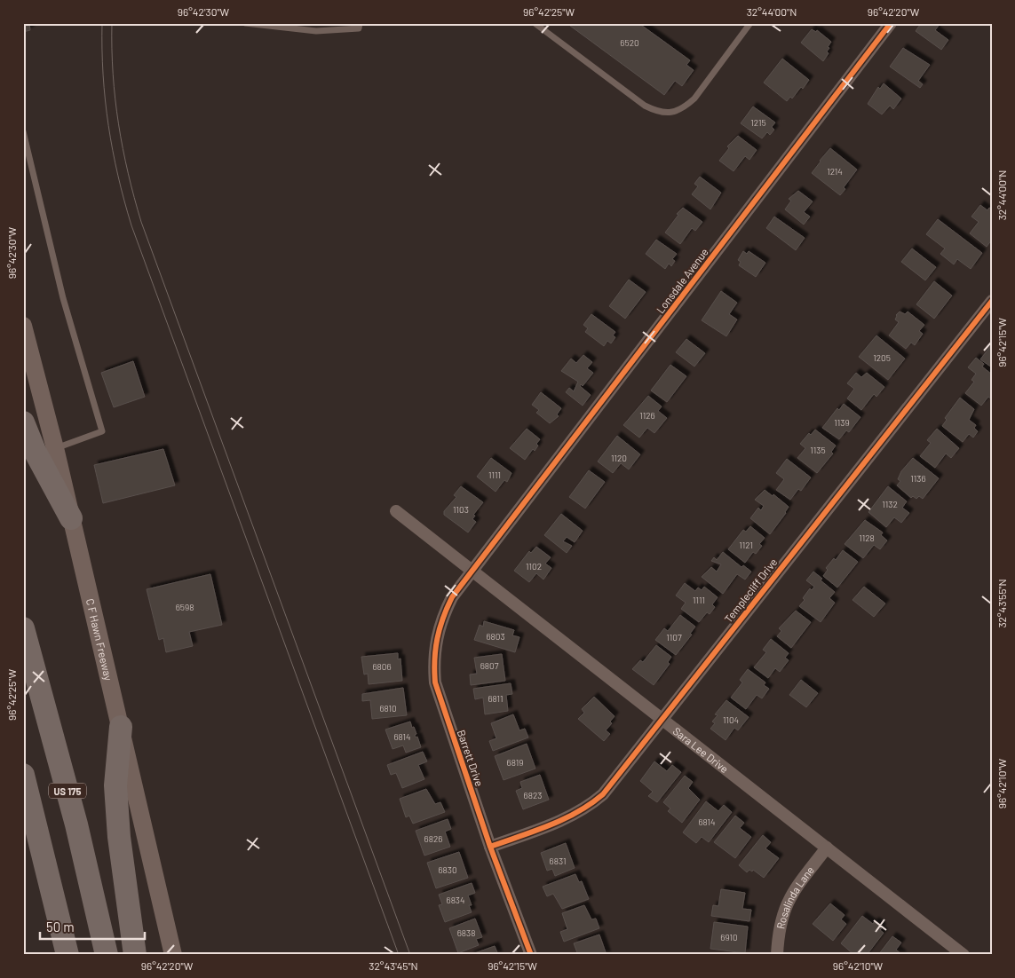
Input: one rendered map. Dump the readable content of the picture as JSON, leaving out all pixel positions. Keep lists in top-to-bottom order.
{
  "streets": {
    "highway": ["US 175"],
    "main road": ["C F Hawn Freeway"],
    "street": [
      "Lonsdale Avenue",
      "Templecliff Drive",
      "Sara Lee Drive",
      "Barrett Drive",
      "Rosalinda Lane"
    ]
  },
  "crossings": [
    ["Lonsdale Avenue", "Sara Lee Drive"],
    ["Lonsdale Avenue", "Barrett Drive"],
    ["Templecliff Drive", "Sara Lee Drive"],
    ["Templecliff Drive", "Barrett Drive"],
    ["Sara Lee Drive", "Barrett Drive"],
    ["Sara Lee Drive", "Rosalinda Lane"]
  ],
  "house_numbers": [
    "6520",
    "1215",
    "1214",
    "1205",
    "1126",
    "1139",
    "1135",
    "1120",
    "1111",
    "1136",
    "1132",
    "1103",
    "1128",
    "1121",
    "1102",
    "1111",
    "6598",
    "6803",
    "1107",
    "6807",
    "6806",
    "6811",
    "6810",
    "1104",
    "6814",
    "6819",
    "6823",
    "6814",
    "6826",
    "6831",
    "6830",
    "6834",
    "6838",
    "6910"
  ],
  "scale_bar": "50 m",
  "coordinates": [
    "96°42'30\"W",
    "96°42'25\"W",
    "32°44'00\"N",
    "96°42'20\"W",
    "96°42'15\"W",
    "32°43'55\"N",
    "96°42'10\"W",
    "32°43'45\"N"
  ]
}
